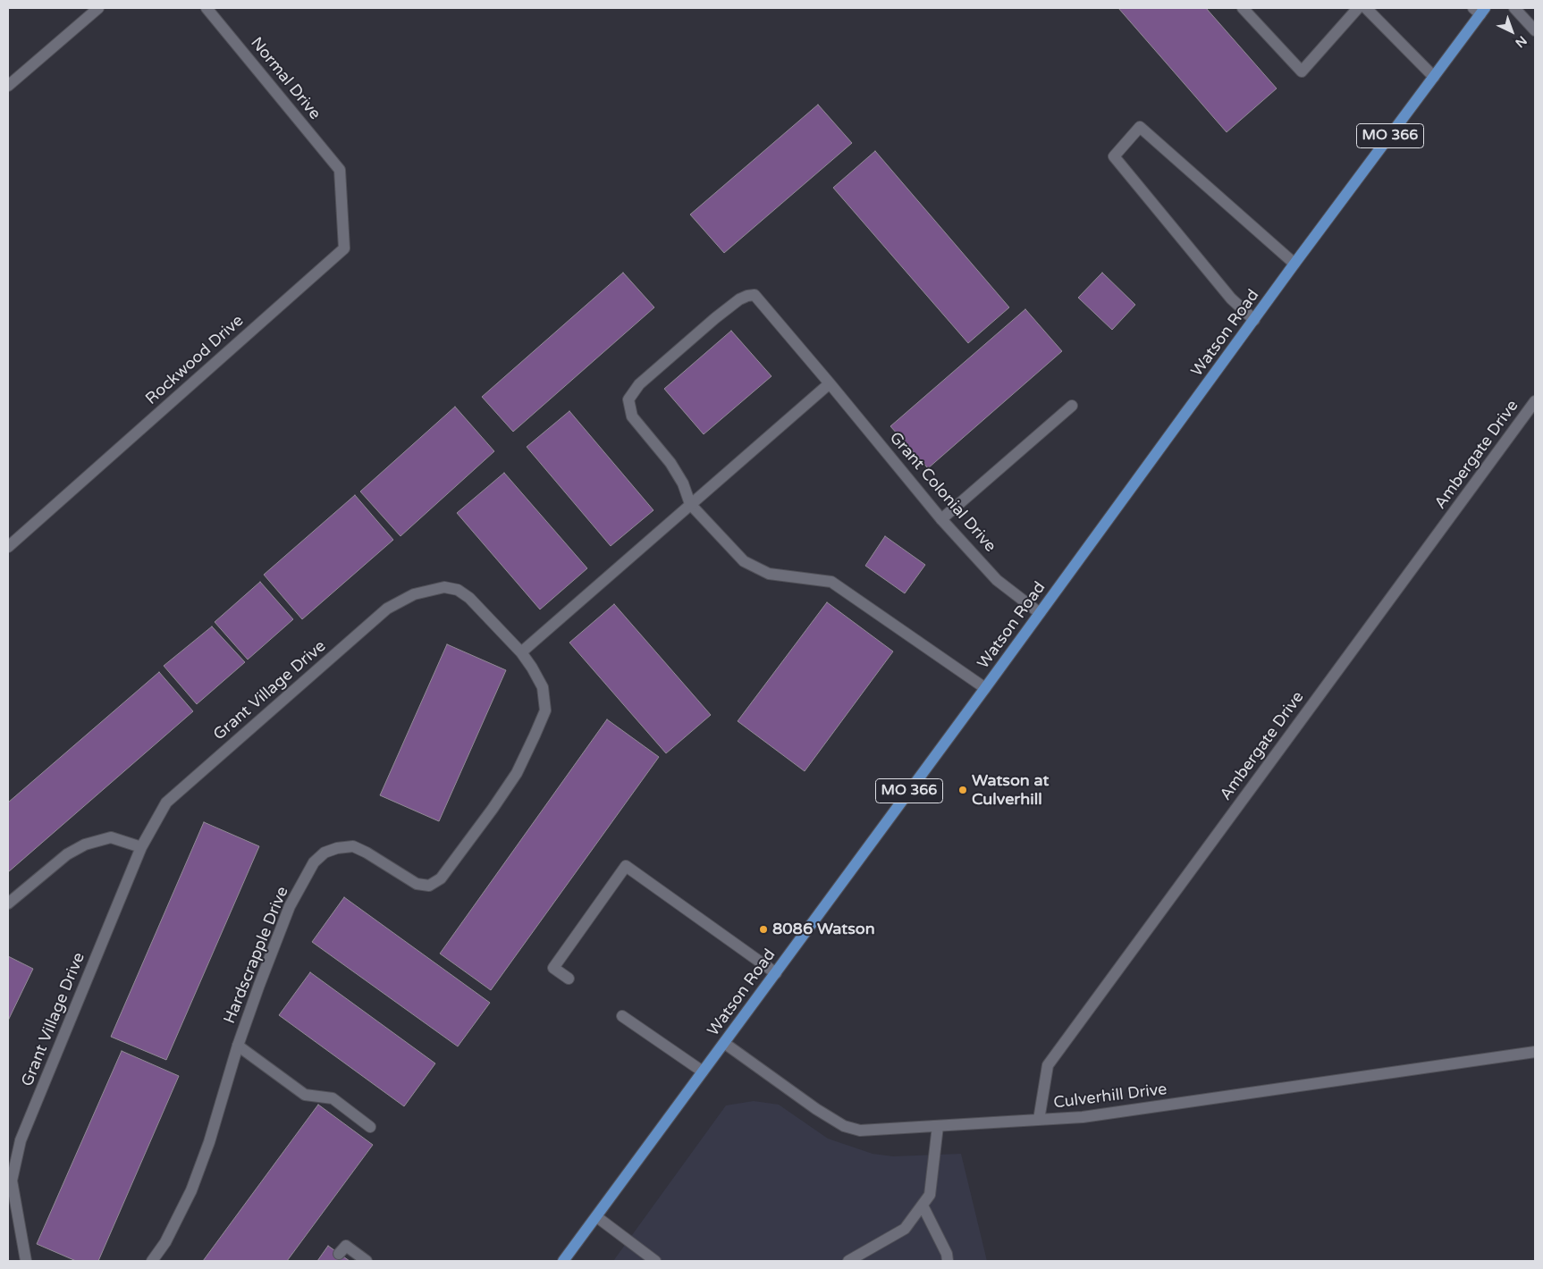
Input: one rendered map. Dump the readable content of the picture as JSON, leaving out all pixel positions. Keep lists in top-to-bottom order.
{
  "streets": {
    "main road": ["MO 366", "Watson Road"],
    "street": [
      "Normal Drive",
      "Rockwood Drive",
      "Ambergate Drive",
      "Grant Colonial Drive",
      "Grant Village Drive",
      "Hardscrapple Drive",
      "Culverhill Drive"
    ]
  },
  "crossings": [
    ["Normal Drive", "Rockwood Drive"],
    ["Watson Road", "Grant Colonial Drive"],
    ["Watson Road", "Culverhill Drive"],
    ["Ambergate Drive", "Culverhill Drive"],
    ["Grant Village Drive", "Hardscrapple Drive"]
  ],
  "places": ["Watson at Culverhill", "8086 Watson"],
  "north": "bottom right"
}
